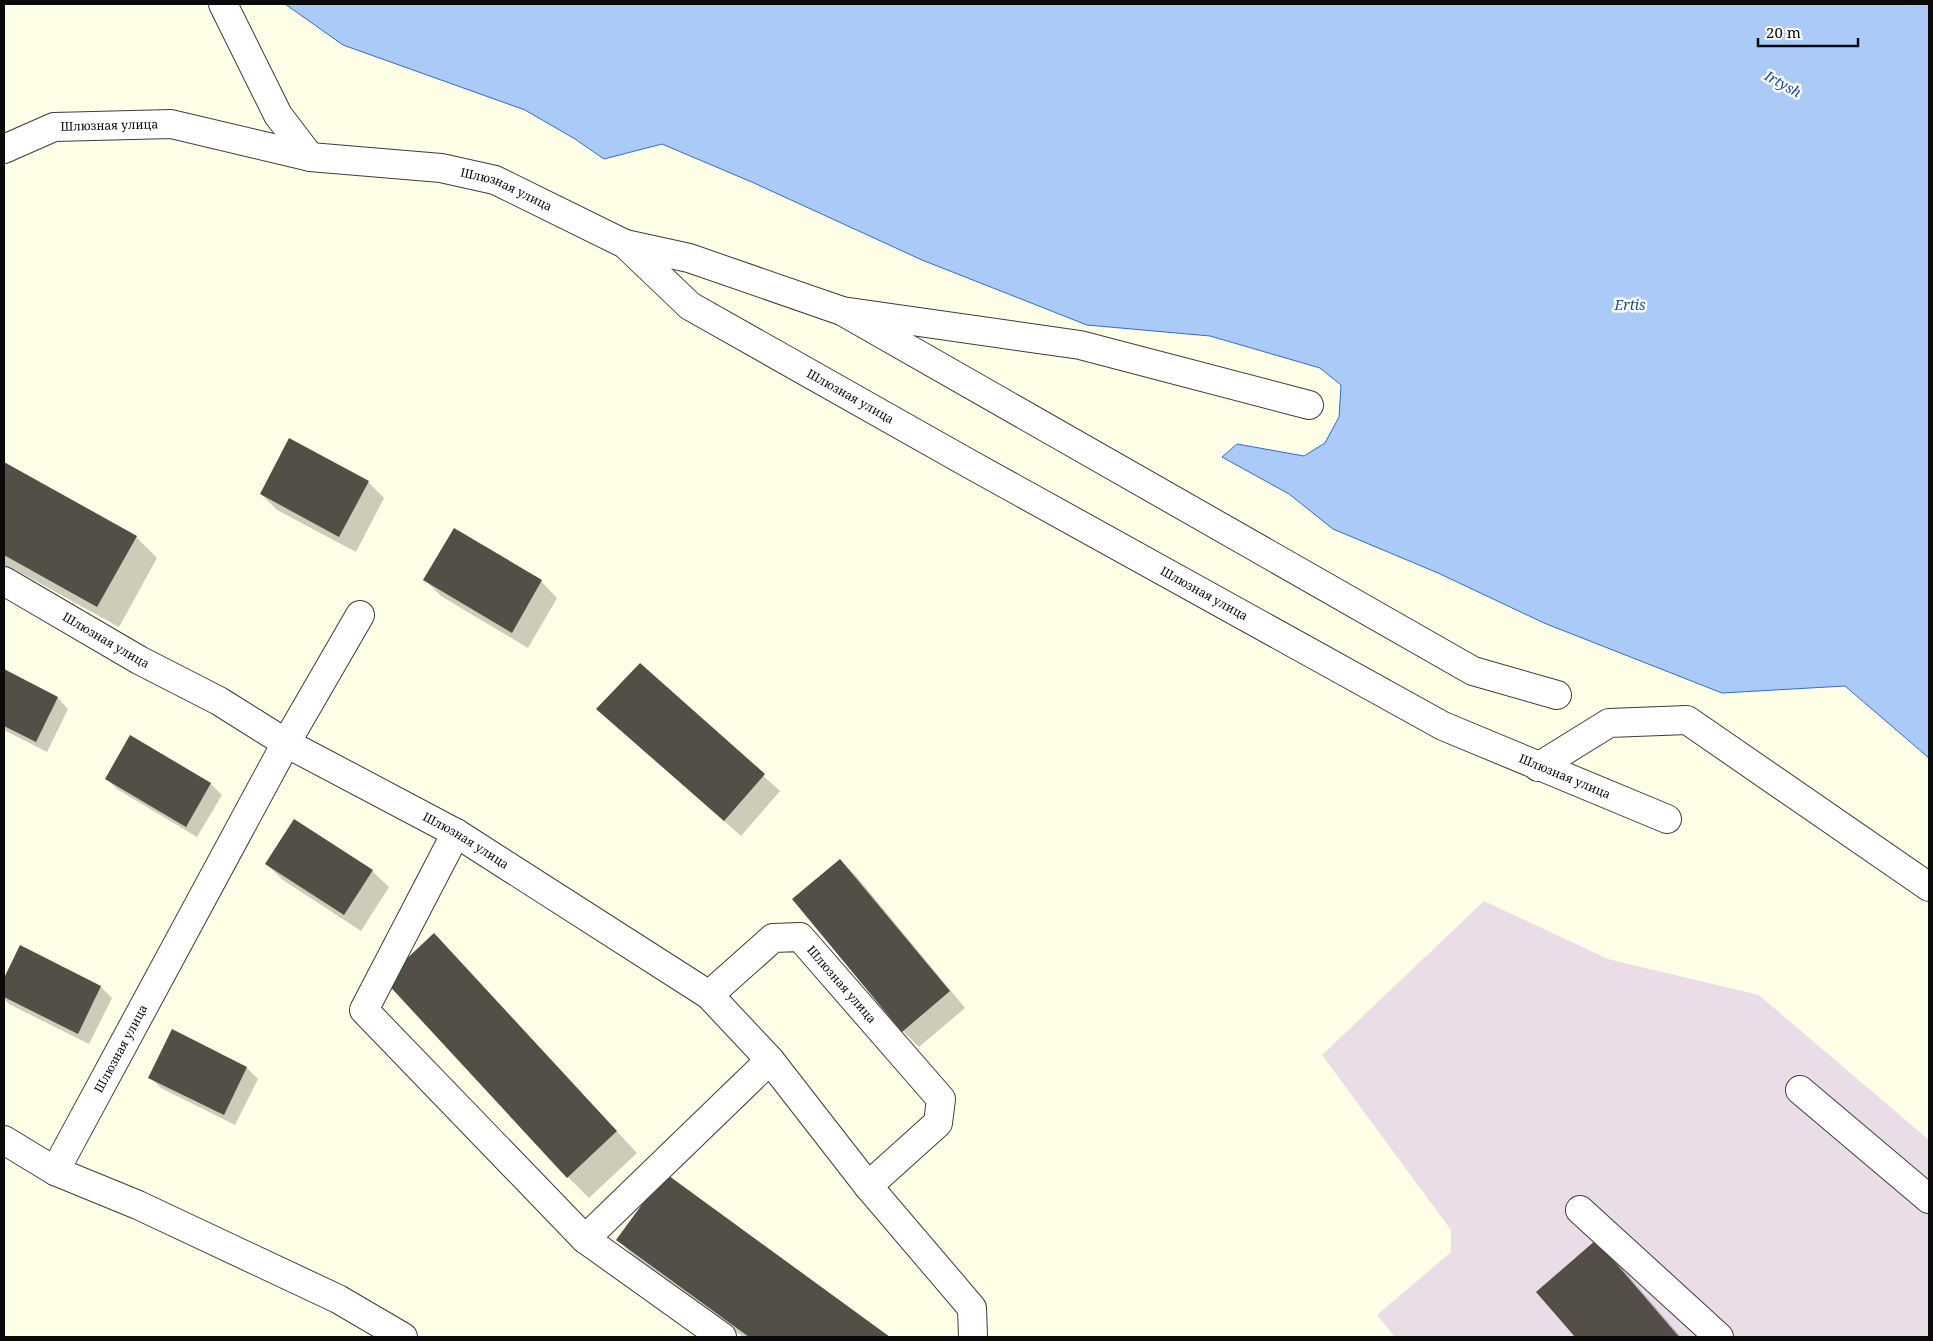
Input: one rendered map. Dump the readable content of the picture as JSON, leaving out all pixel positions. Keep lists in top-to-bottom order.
{
  "streets": {
    "street": ["Шлюзная улица"]
  },
  "water": ["Irtysh", "Ertis"],
  "scale_bar": "20 m"
}
